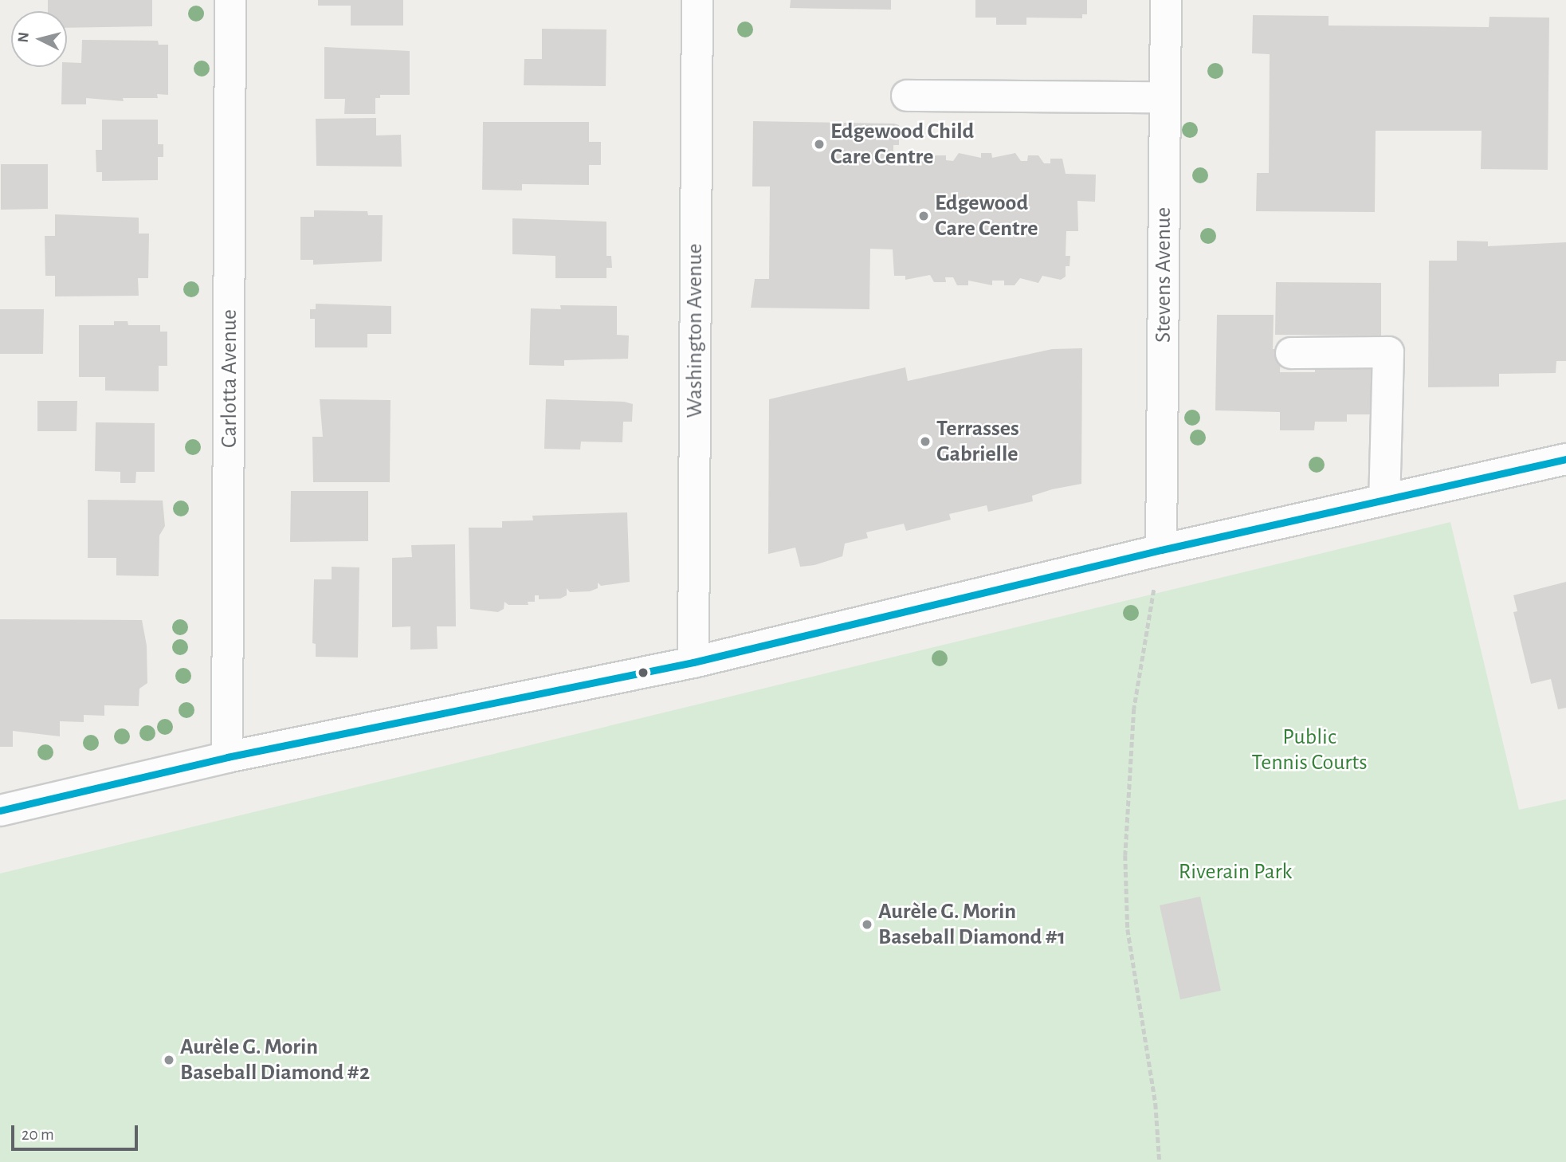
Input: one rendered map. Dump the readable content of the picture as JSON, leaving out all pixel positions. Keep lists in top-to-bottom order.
{
  "streets": {
    "street": ["Stevens Avenue", "Washington Avenue", "Carlotta Avenue"]
  },
  "parks": ["Public Tennis Courts", "Riverain Park"],
  "places": [
    "Edgewood Child Care Centre",
    "Edgewood Care Centre",
    "Terrasses Gabrielle",
    "Aurèle G. Morin Baseball Diamond #1",
    "Aurèle G. Morin Baseball Diamond #2"
  ],
  "scale_bar": "20 m",
  "north": "left"
}
